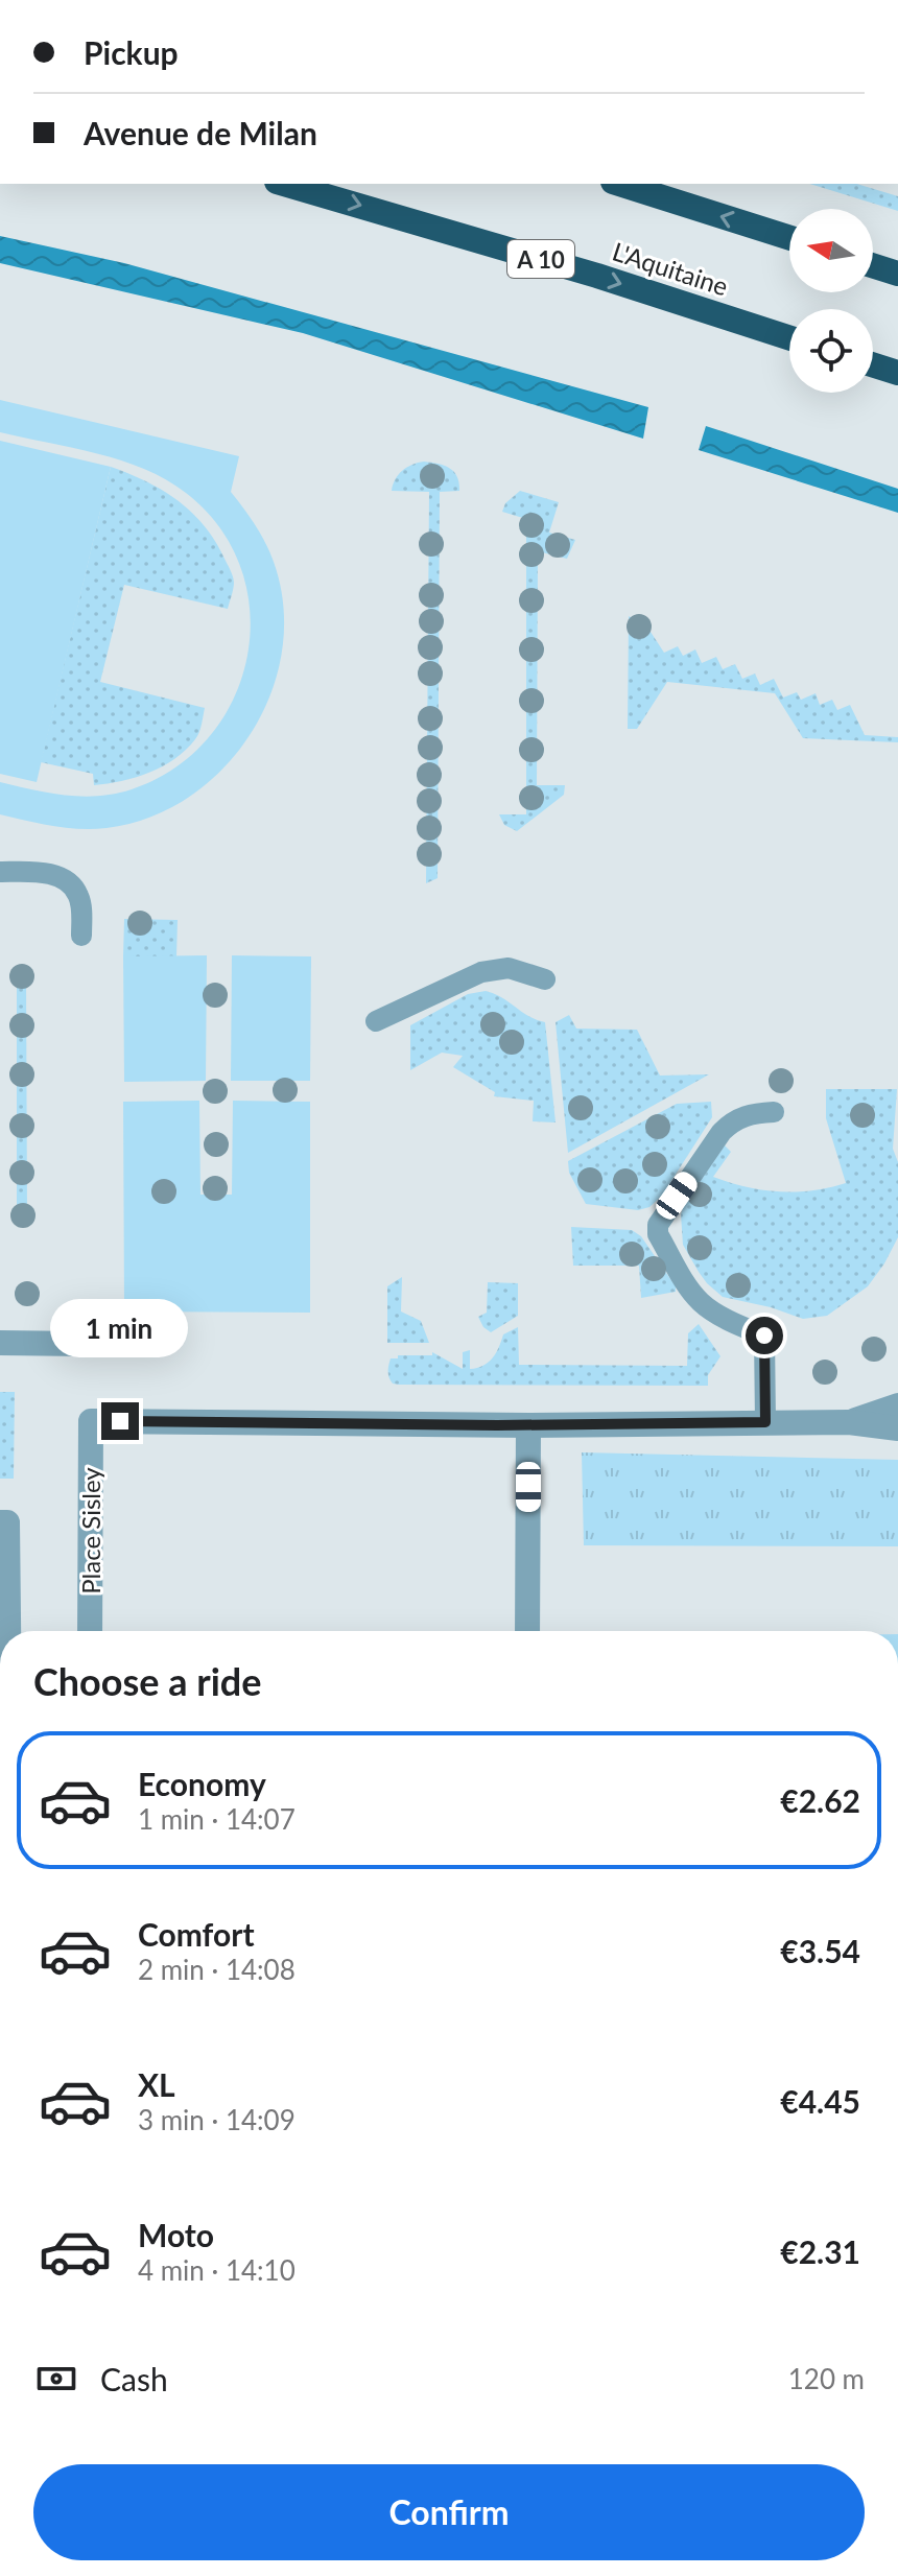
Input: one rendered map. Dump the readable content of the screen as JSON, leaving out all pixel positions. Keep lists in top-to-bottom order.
{
  "streets": {
    "highway": ["A 10", "L'Aquitaine"],
    "street": ["Place Sisley"]
  },
  "north": "left",
  "page": {
    "banner": ["Pickup", "Avenue de Milan"],
    "bubble": "1 min",
    "heading": "Choose a ride",
    "list": [
      {
        "name": "Economy",
        "note": "1 min · 14:07",
        "value": "€2.62"
      },
      {
        "name": "Comfort",
        "note": "2 min · 14:08",
        "value": "€3.54"
      },
      {
        "name": "XL",
        "note": "3 min · 14:09",
        "value": "€4.45"
      },
      {
        "name": "Moto",
        "note": "4 min · 14:10",
        "value": "€2.31"
      }
    ],
    "pay": ["Cash", "120 m"],
    "buttons": "Confirm"
  }
}
